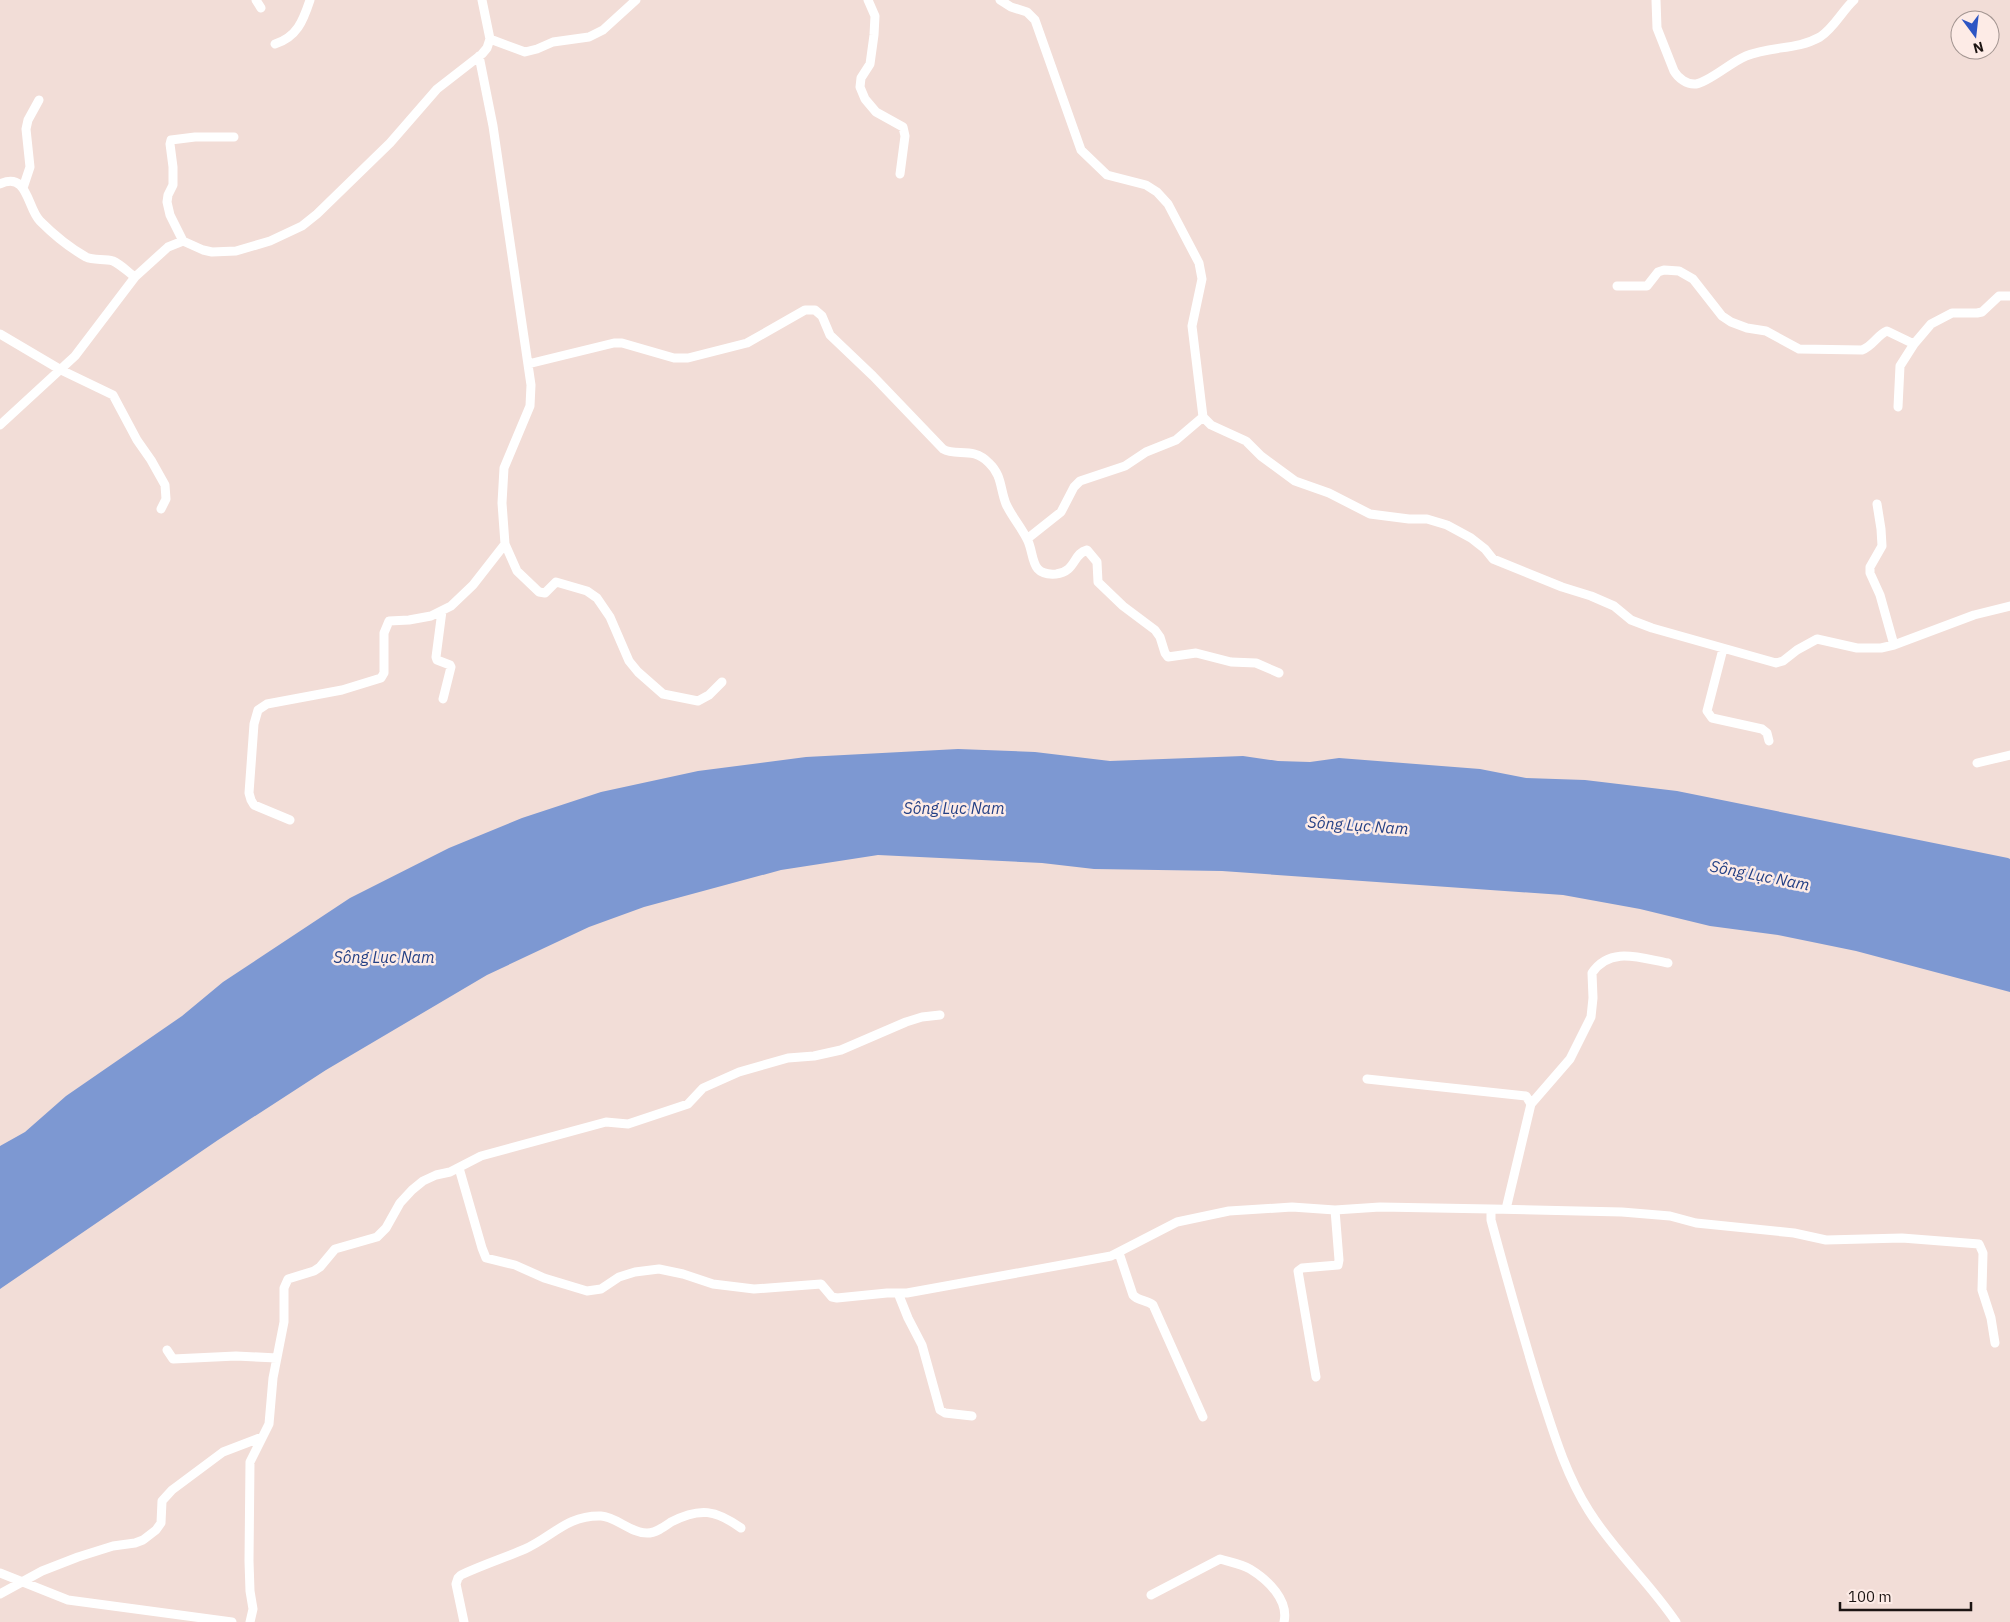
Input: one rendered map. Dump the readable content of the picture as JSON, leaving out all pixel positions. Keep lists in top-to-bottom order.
{
  "water": ["Sông Lục Nam"],
  "scale_bar": "100 m",
  "north": "bottom"
}
